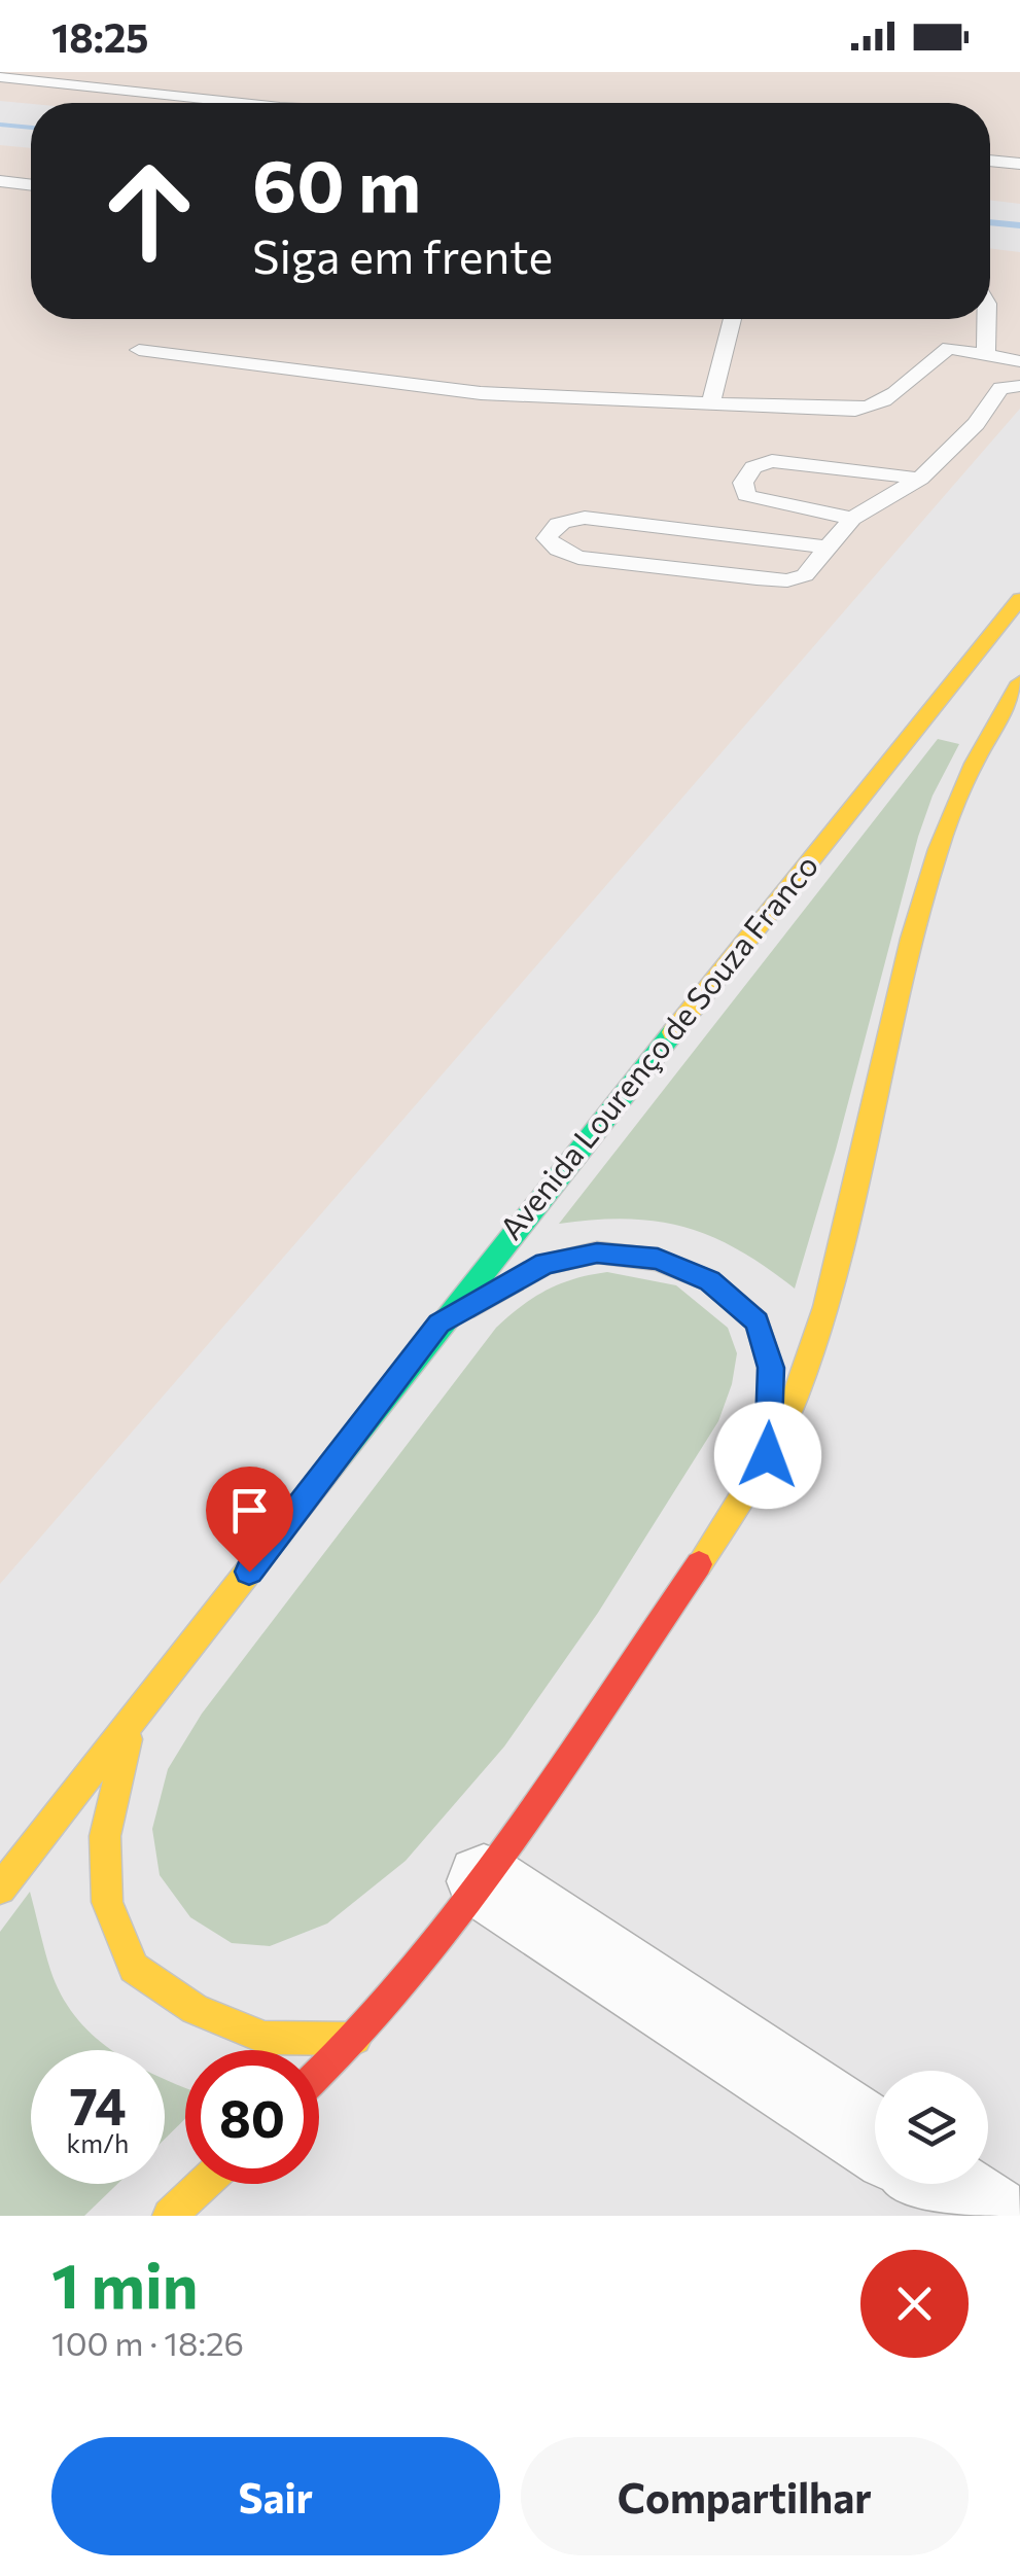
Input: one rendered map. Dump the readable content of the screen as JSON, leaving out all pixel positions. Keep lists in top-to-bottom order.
{
  "streets": {
    "highway": ["Avenida Lourenço de Souza Franco"]
  },
  "page": {
    "status": "18:25",
    "turn": ["60 m", "Siga em frente"],
    "speed": "74 km/h",
    "limit": "80",
    "heading": ["1 min", "100 m · 18:26"],
    "buttons": ["Sair", "Compartilhar"]
  }
}
